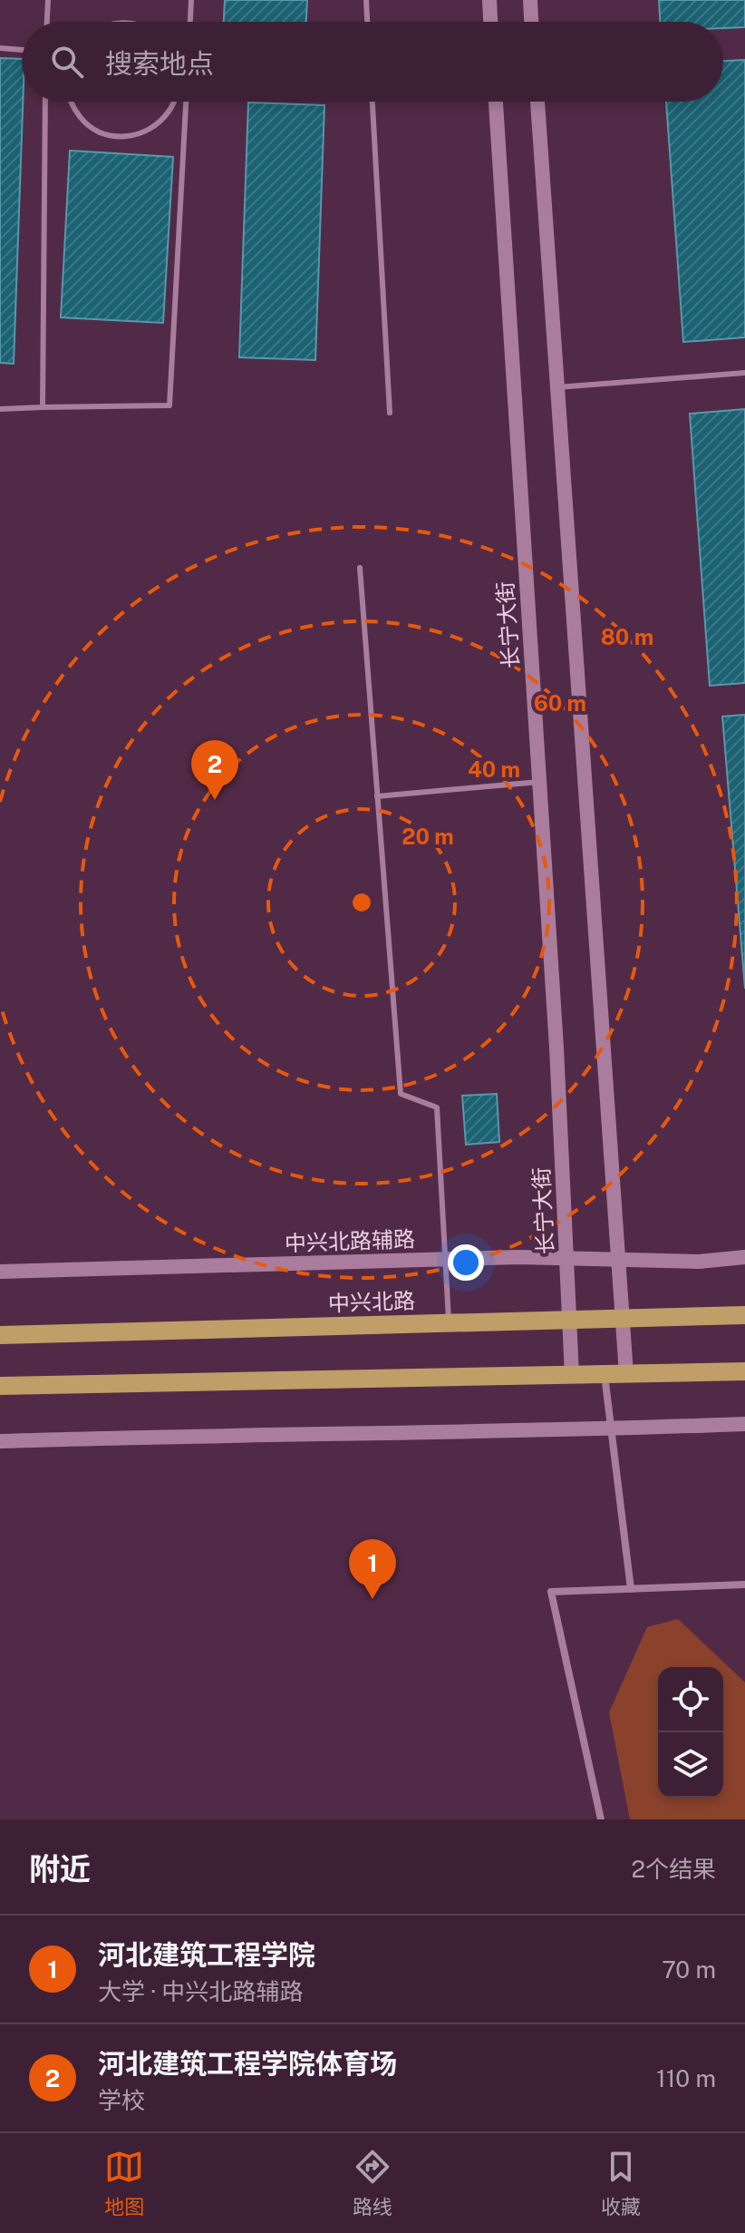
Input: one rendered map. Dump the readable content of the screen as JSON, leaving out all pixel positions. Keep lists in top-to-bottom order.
{
  "streets": {
    "main road": ["长宁大街", "中兴北路辅路", "中兴北路"]
  },
  "crossings": [
    ["长宁大街", "中兴北路辅路"],
    ["长宁大街", "中兴北路"]
  ],
  "page": {
    "search": "搜索地点",
    "pins": ["2", "1"],
    "heading": ["附近", "2个结果"],
    "list": [
      {
        "mark": "1",
        "name": "河北建筑工程学院",
        "note": "大学 · 中兴北路辅路",
        "value": "70 m"
      },
      {
        "mark": "2",
        "name": "河北建筑工程学院体育场",
        "note": "学校",
        "value": "110 m"
      }
    ],
    "nav": ["地图", "路线", "收藏"]
  },
  "rings": [
    "80 m",
    "60 m",
    "40 m",
    "20 m"
  ]
}
